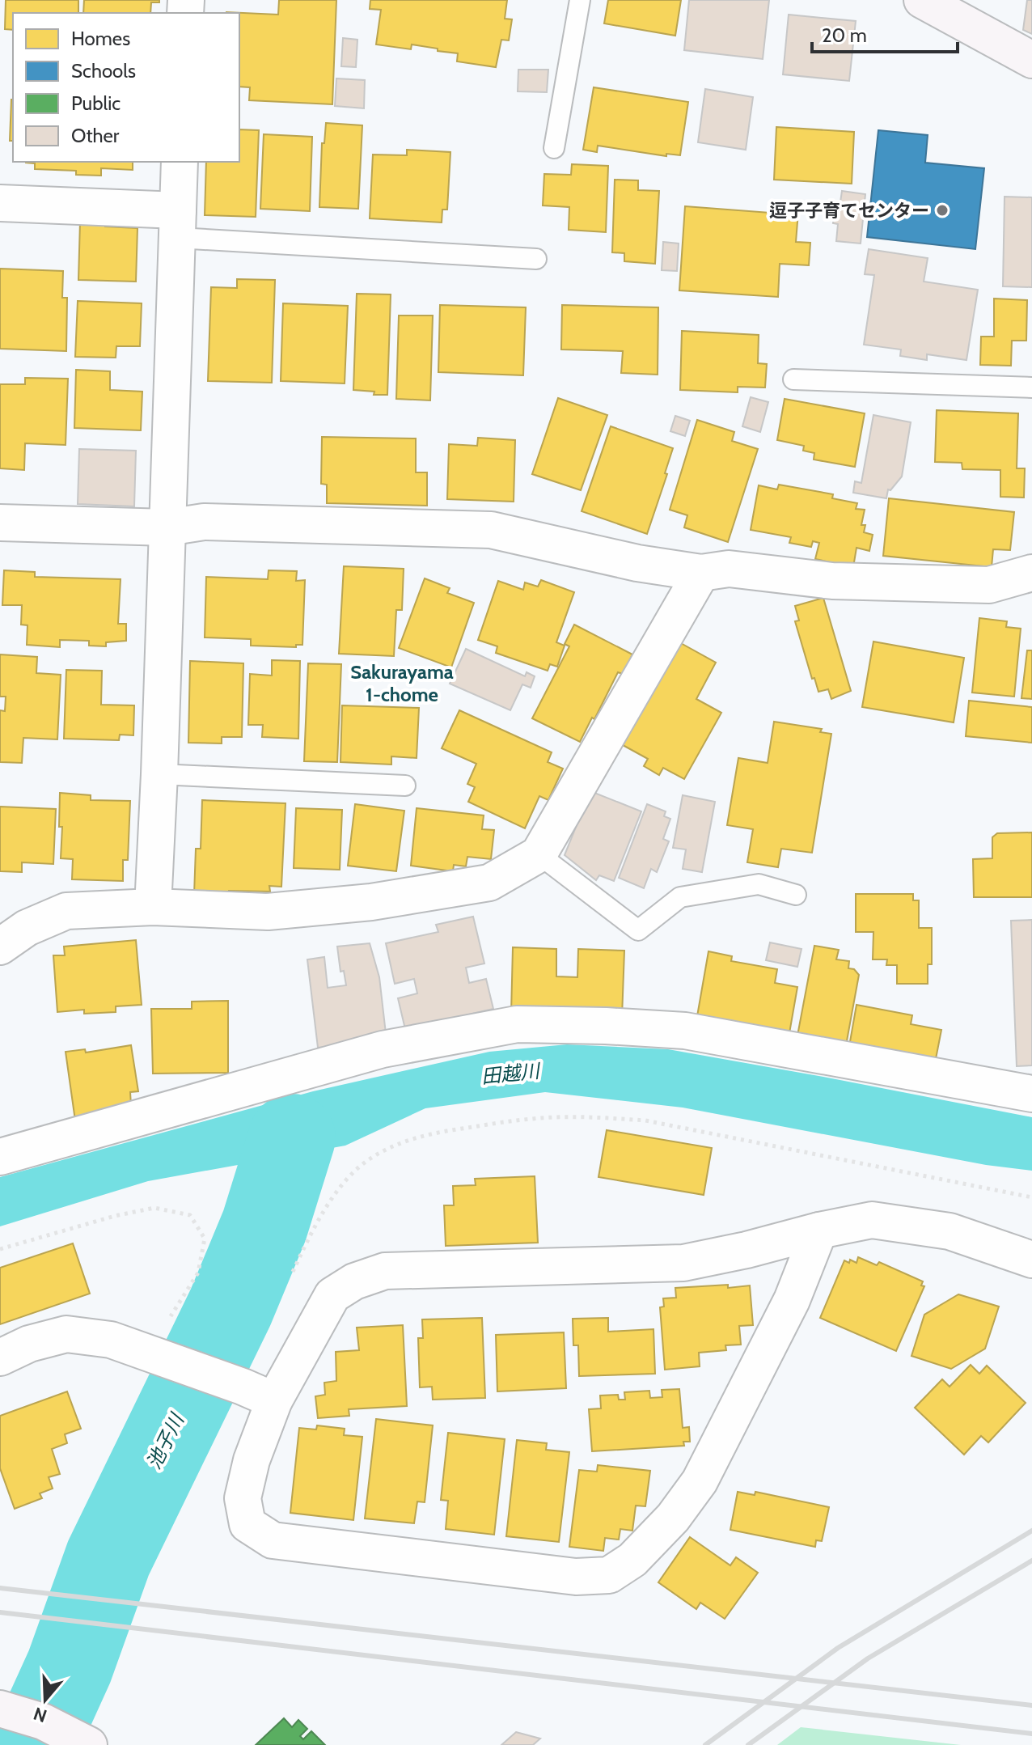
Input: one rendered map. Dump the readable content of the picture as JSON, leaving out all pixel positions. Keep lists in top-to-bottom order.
{
  "districts": ["Sakurayama 1-chome"],
  "water": ["田越川", "池子川"],
  "places": ["逗子子育てセンター"],
  "legend": [
    "Homes",
    "Schools",
    "Public",
    "Other"
  ],
  "scale_bar": "20 m",
  "north": "bottom"
}
